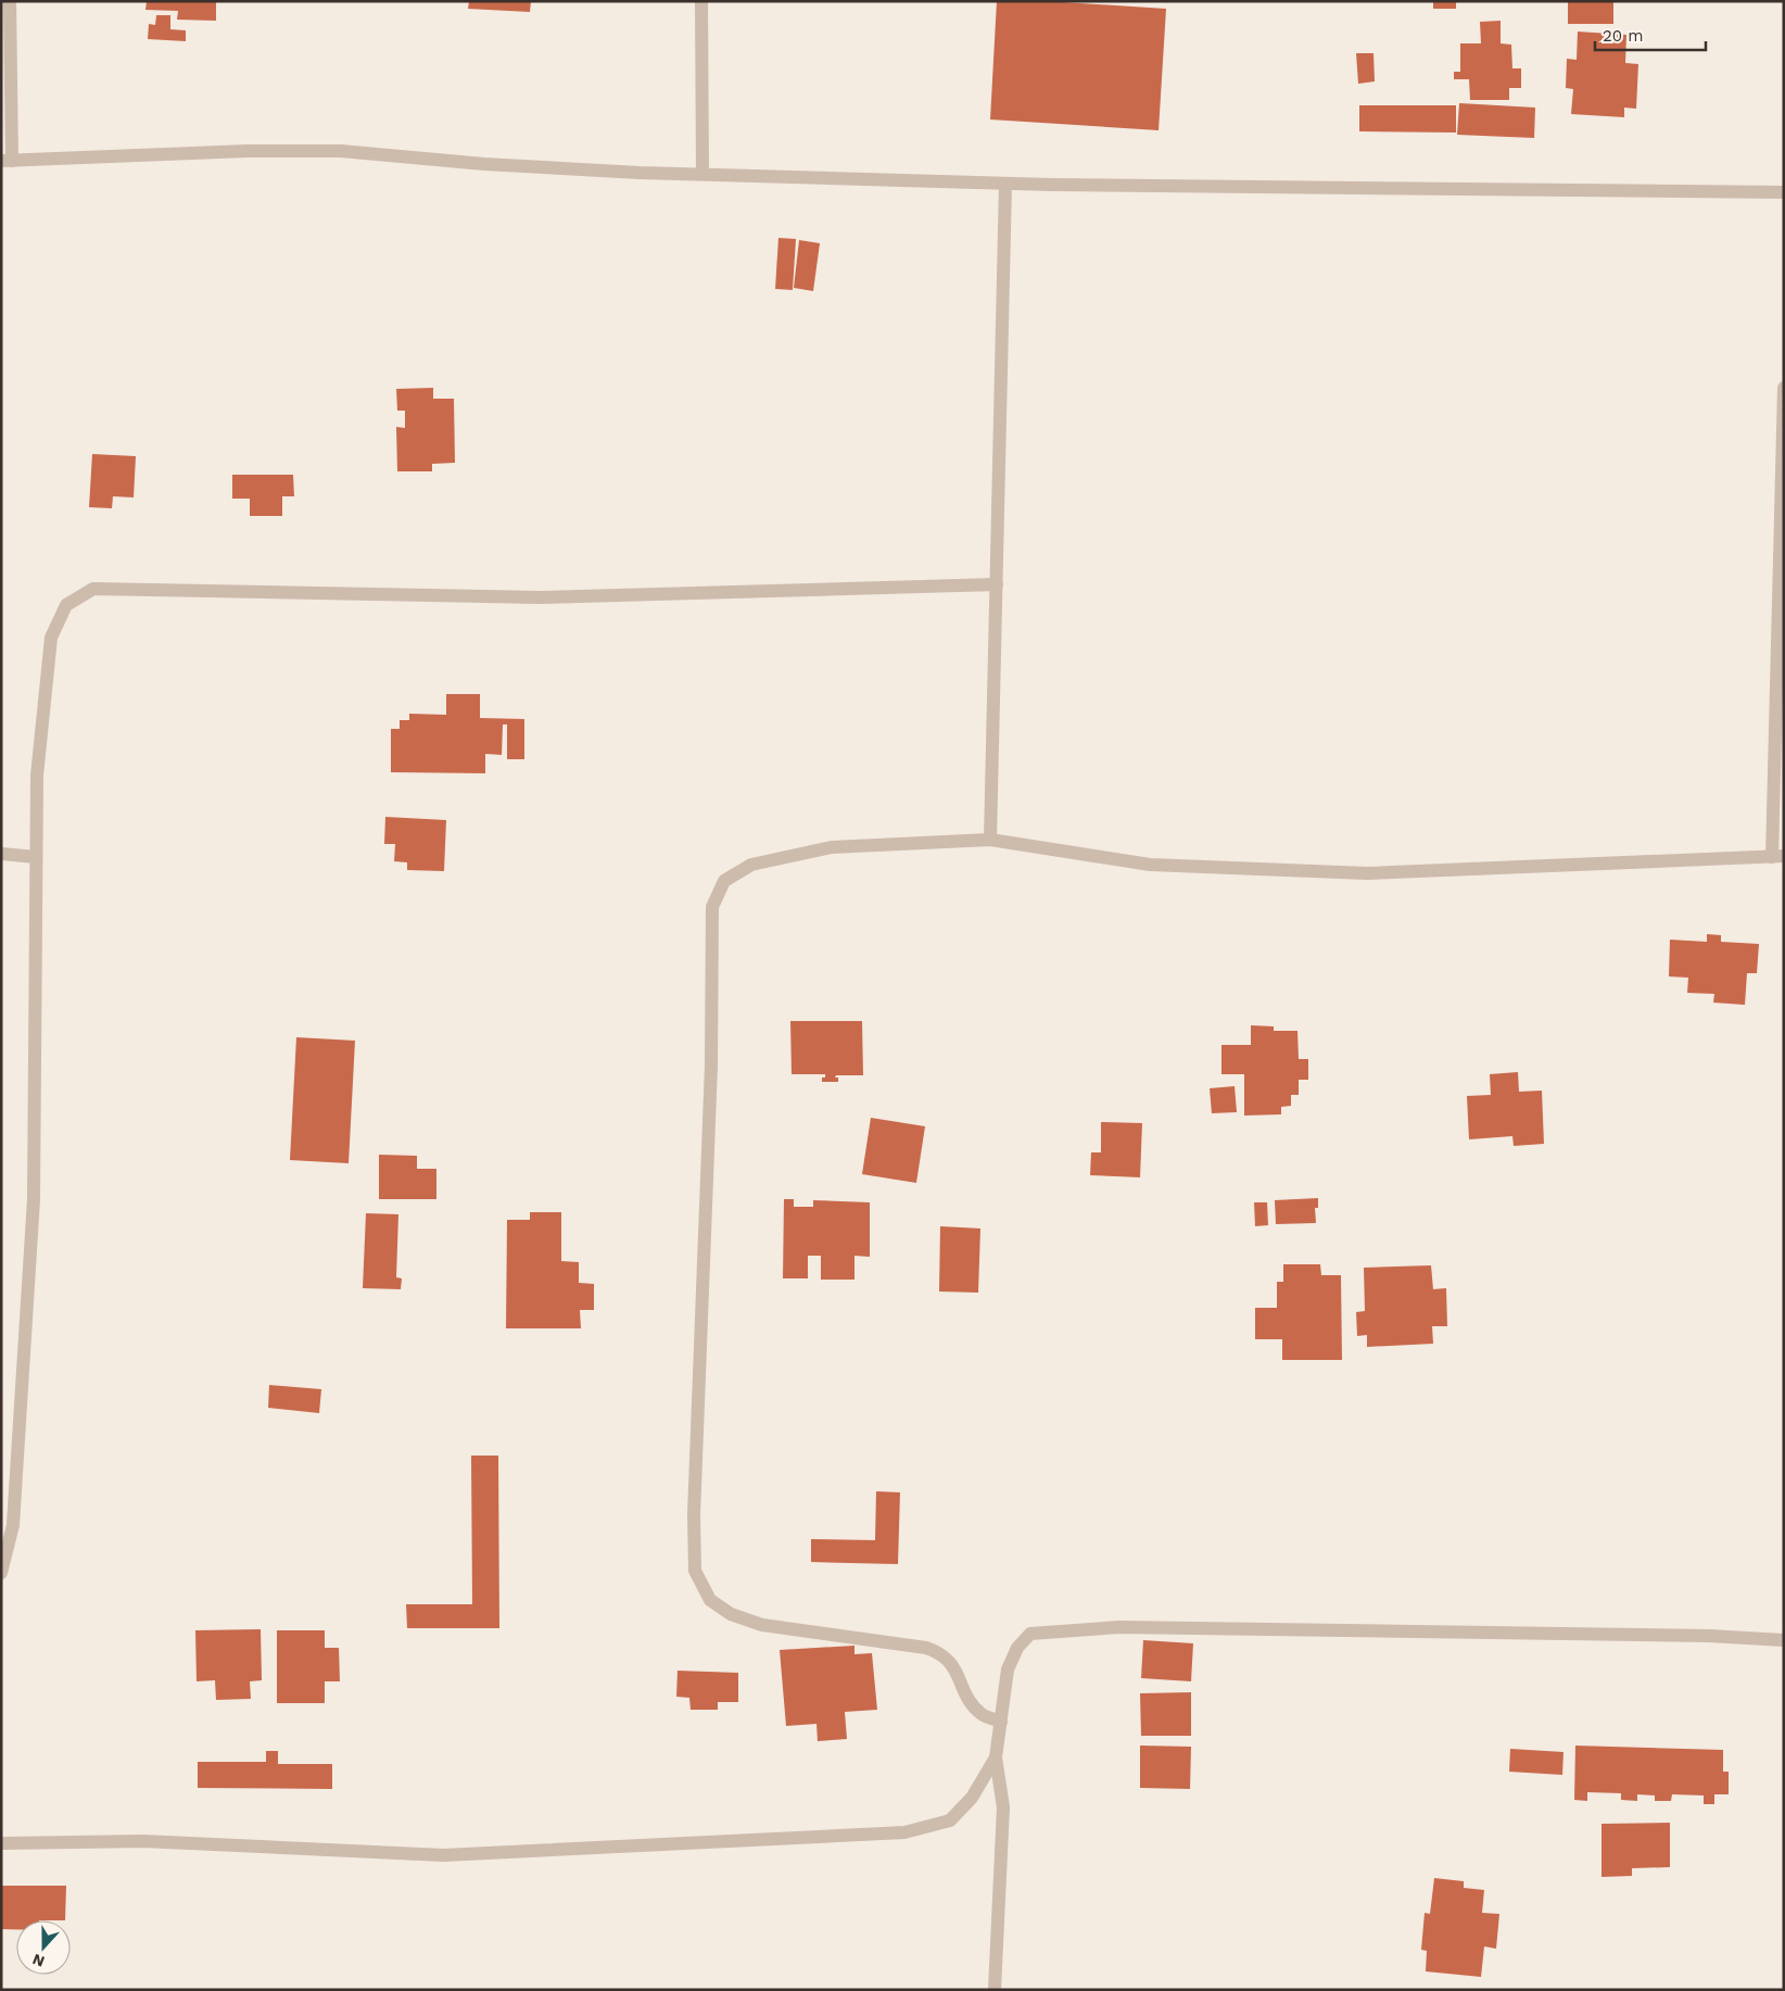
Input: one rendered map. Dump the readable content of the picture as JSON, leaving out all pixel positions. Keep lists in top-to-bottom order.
{
  "scale_bar": "20 m",
  "north": "bottom"
}
